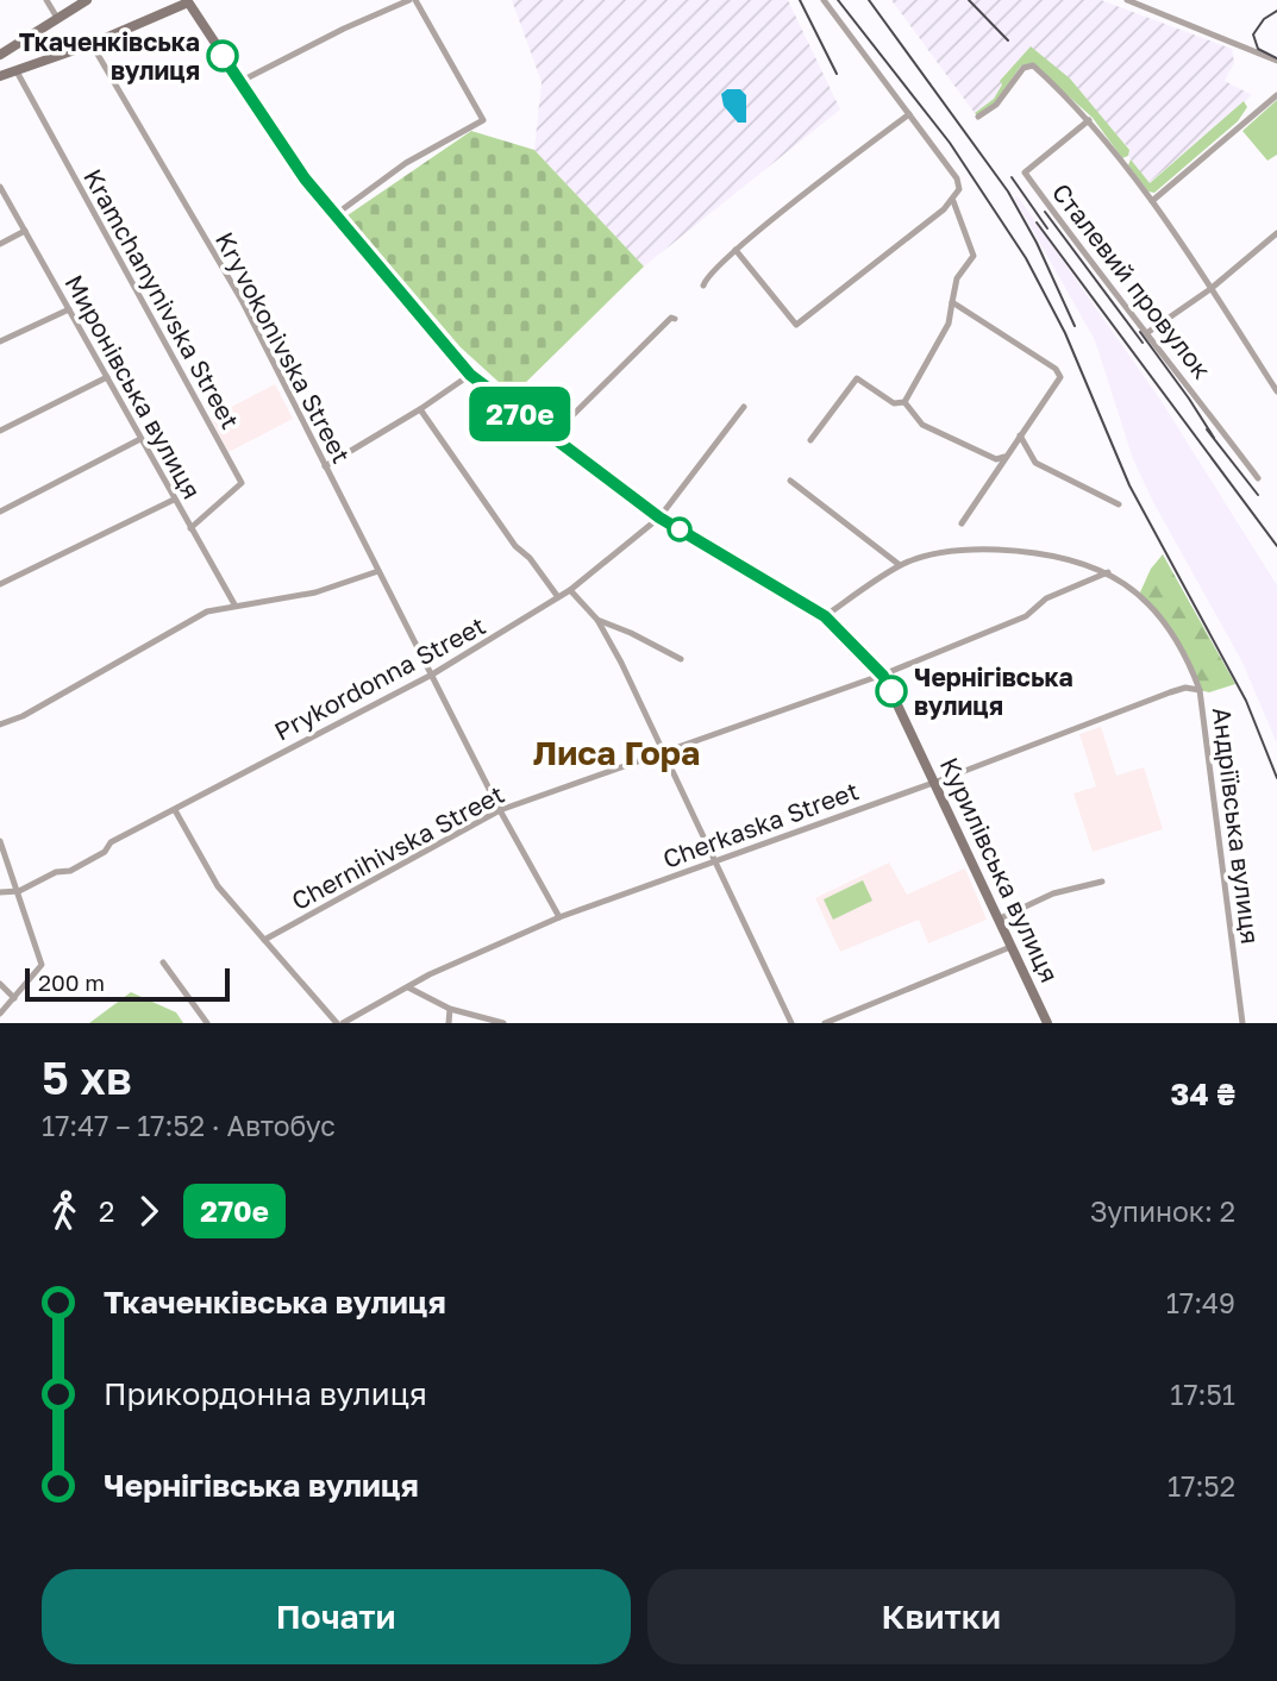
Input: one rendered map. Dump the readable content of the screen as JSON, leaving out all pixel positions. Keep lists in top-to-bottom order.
{
  "streets": {
    "main road": ["Курилівська вулиця"],
    "street": [
      "Сталевий провулок",
      "Kramchanynivska Street",
      "Kryvokonivska Street",
      "Миронівська вулиця",
      "Prykordonna Street",
      "Cherkaska Street",
      "Андріївська вулиця",
      "Chernihivska Street"
    ]
  },
  "crossings": [
    ["Kramchanynivska Street", "Миронівська вулиця"],
    ["Kryvokonivska Street", "Prykordonna Street"],
    ["Kryvokonivska Street", "Cherkaska Street"],
    ["Kryvokonivska Street", "Chernihivska Street"],
    ["Prykordonna Street", "Курилівська вулиця"],
    ["Cherkaska Street", "Андріївська вулиця"],
    ["Cherkaska Street", "Курилівська вулиця"],
    ["Андріївська вулиця", "Chernihivska Street"],
    ["Андріївська вулиця", "Курилівська вулиця"],
    ["Chernihivska Street", "Курилівська вулиця"]
  ],
  "districts": ["Лиса Гора"],
  "places": ["Ткаченківська вулиця", "Чернігівська вулиця"],
  "lines": ["bus line 270е"],
  "scale_bar": "200 m",
  "page": {
    "on_map": "270е",
    "scale": "200 m",
    "heading": ["5 хв", "17:47 – 17:52 · Автобус", "34 ₴"],
    "legs": ["2", "270е", "Зупинок: 2"],
    "list": [
      {
        "name": "Ткаченківська вулиця",
        "value": "17:49"
      },
      {
        "name": "Прикордонна вулиця",
        "value": "17:51"
      },
      {
        "name": "Чернігівська вулиця",
        "value": "17:52"
      }
    ],
    "buttons": ["Почати", "Квитки"]
  }
}
